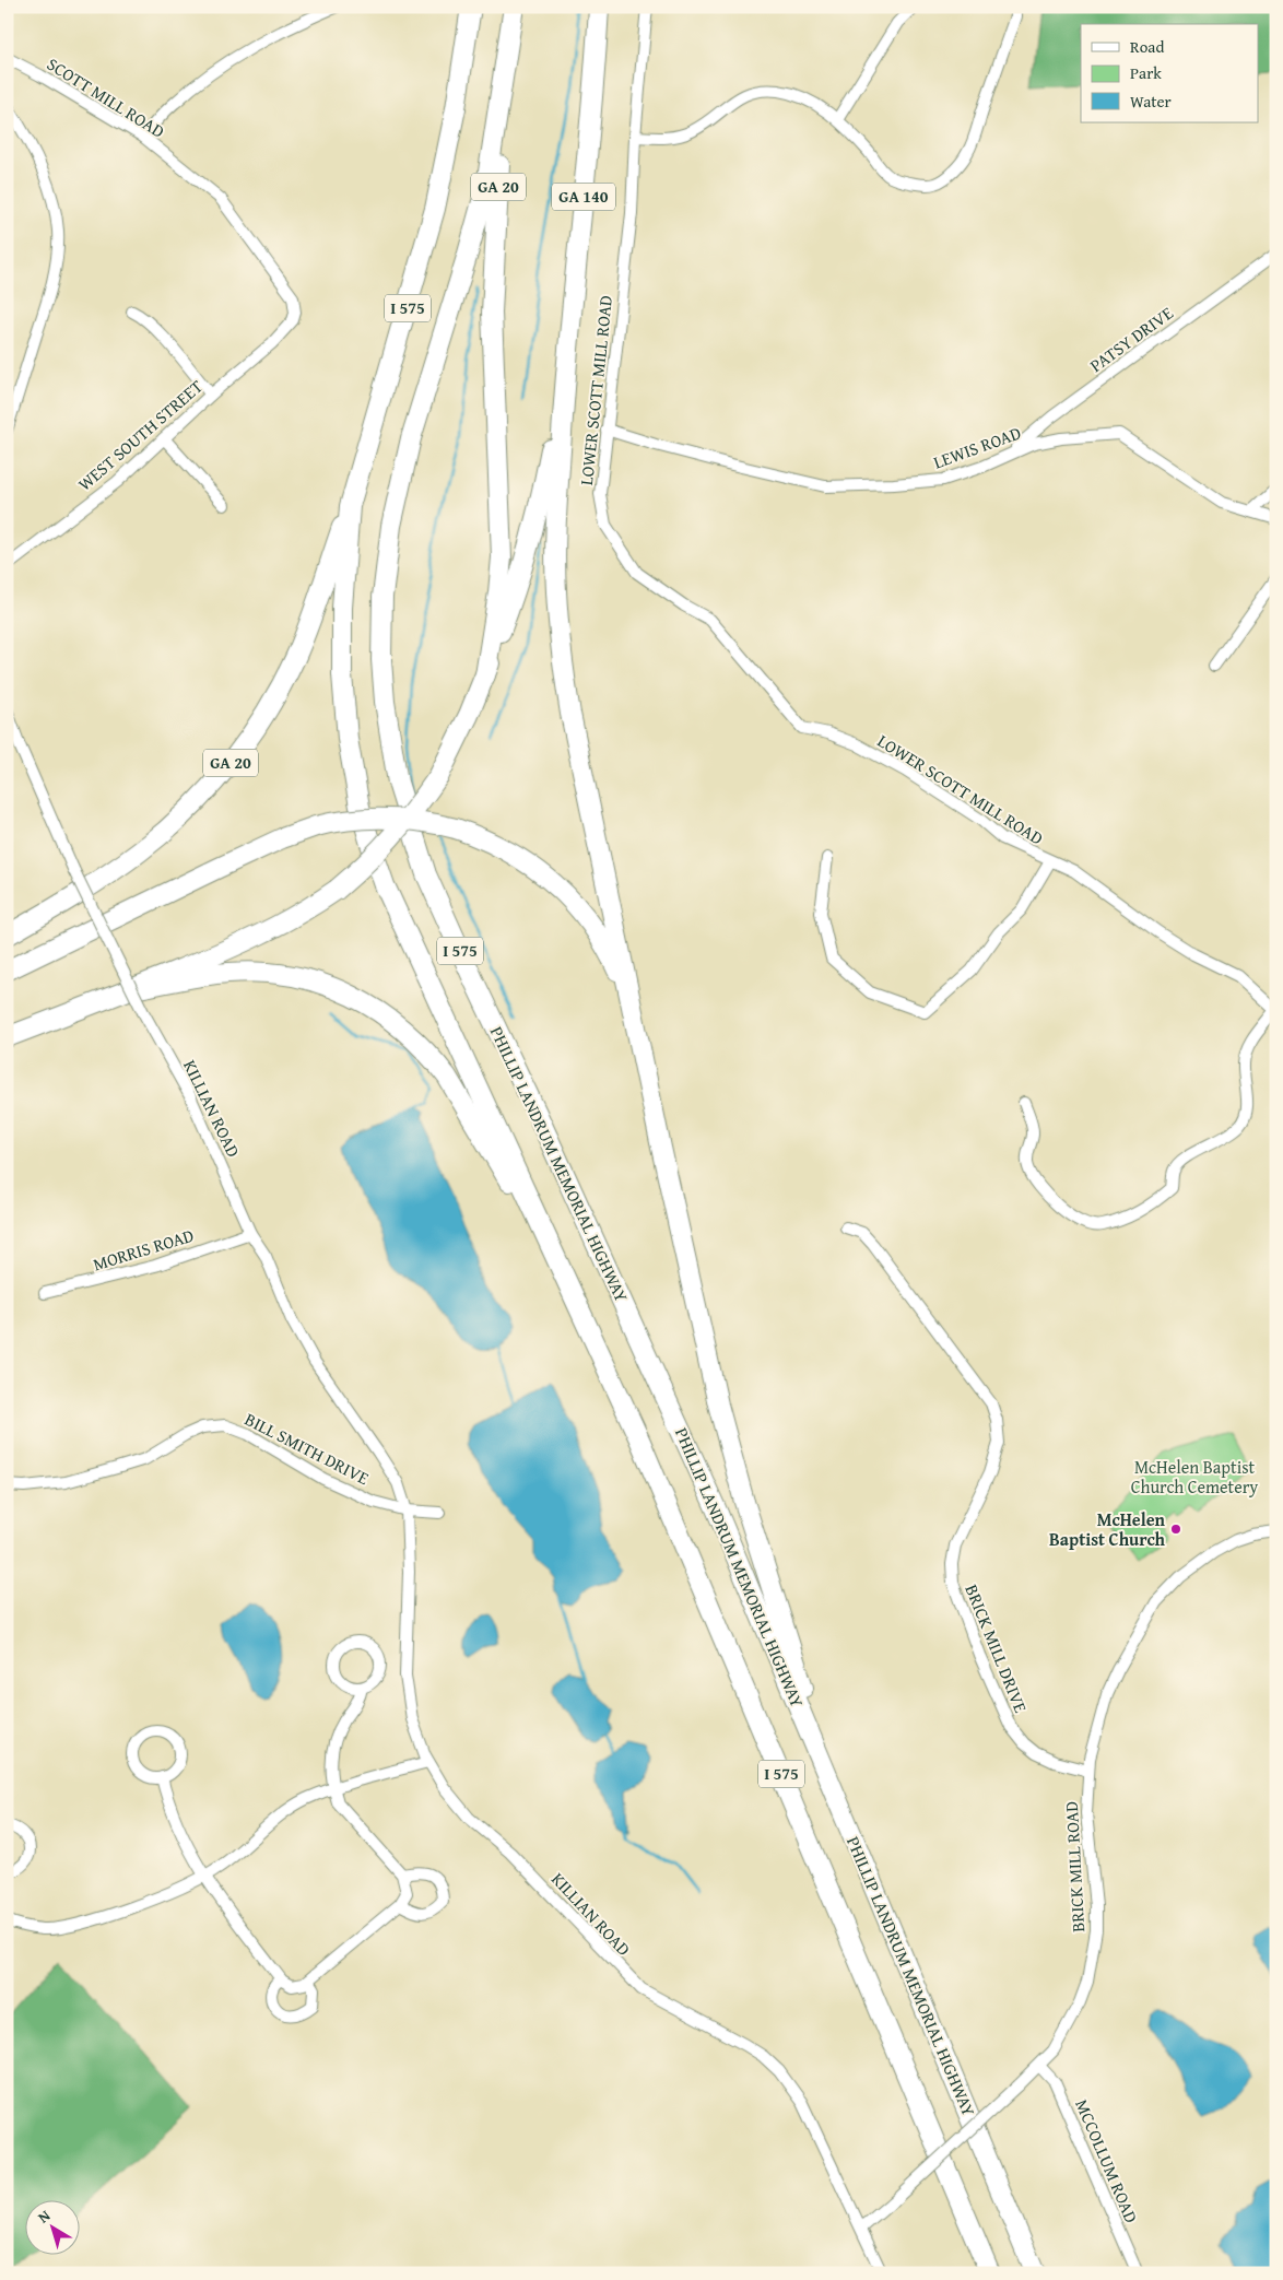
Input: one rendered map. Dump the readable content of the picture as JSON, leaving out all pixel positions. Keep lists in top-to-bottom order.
{
  "streets": {
    "highway": [
      "GA 20",
      "GA 140",
      "I 575",
      "PHILLIP LANDRUM MEMORIAL HIGHWAY"
    ],
    "street": [
      "SCOTT MILL ROAD",
      "PATSY DRIVE",
      "LOWER SCOTT MILL ROAD",
      "WEST SOUTH STREET",
      "LEWIS ROAD",
      "KILLIAN ROAD",
      "MORRIS ROAD",
      "BILL SMITH DRIVE",
      "BRICK MILL DRIVE",
      "BRICK MILL ROAD",
      "MCCOLLUM ROAD"
    ]
  },
  "crossings": [
    ["SCOTT MILL ROAD", "WEST SOUTH STREET"],
    ["GA 20", "GA 140"],
    ["GA 20", "I 575"],
    ["GA 20", "PHILLIP LANDRUM MEMORIAL HIGHWAY"],
    ["PATSY DRIVE", "LEWIS ROAD"],
    ["LOWER SCOTT MILL ROAD", "LEWIS ROAD"],
    ["KILLIAN ROAD", "MORRIS ROAD"],
    ["KILLIAN ROAD", "BILL SMITH DRIVE"],
    ["KILLIAN ROAD", "BRICK MILL ROAD"],
    ["BRICK MILL DRIVE", "BRICK MILL ROAD"],
    ["BRICK MILL ROAD", "MCCOLLUM ROAD"]
  ],
  "parks": ["McHelen Baptist Church Cemetery"],
  "places": ["McHelen Baptist Church"],
  "legend": ["Road", "Park", "Water"],
  "north": "top left"
}
